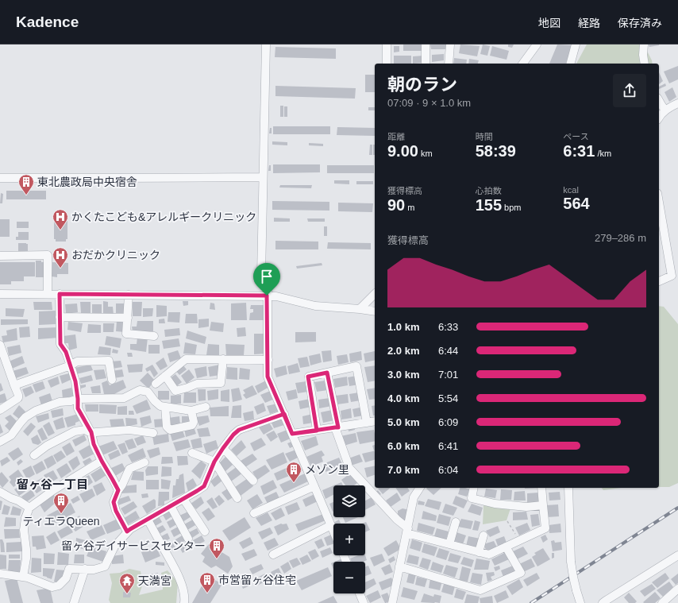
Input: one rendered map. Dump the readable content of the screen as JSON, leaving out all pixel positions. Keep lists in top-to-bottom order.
{
  "districts": ["留ヶ谷一丁目"],
  "places": {
    "building": [
      "東北農政局中央宿舎",
      "メゾン里",
      "ティエラQueen",
      "留ヶ谷デイサービスセンター",
      "市営留ヶ谷住宅"
    ],
    "hospital": ["かくたこども&アレルギークリニック", "おだかクリニック"],
    "temple": ["天満宮"]
  },
  "page": {
    "header": "Kadence",
    "nav": ["地図", "経路", "保存済み"],
    "heading": ["朝のラン", "07:09 · 9 × 1.0 km"],
    "stats": [
      ["距離", "9.00 km"],
      ["時間", "58:39"],
      ["ペース", "6:31 /km"],
      ["獲得標高", "90 m"],
      ["心拍数", "155 bpm"],
      ["kcal", "564"]
    ],
    "chart": ["獲得標高", "279–286 m"],
    "list": [
      {
        "name": "1.0 km",
        "note": "6:33"
      },
      {
        "name": "2.0 km",
        "note": "6:44"
      },
      {
        "name": "3.0 km",
        "note": "7:01"
      },
      {
        "name": "4.0 km",
        "note": "5:54"
      },
      {
        "name": "5.0 km",
        "note": "6:09"
      },
      {
        "name": "6.0 km",
        "note": "6:41"
      },
      {
        "name": "7.0 km",
        "note": "6:04"
      }
    ],
    "map_buttons": ["+", "−"]
  }
}
